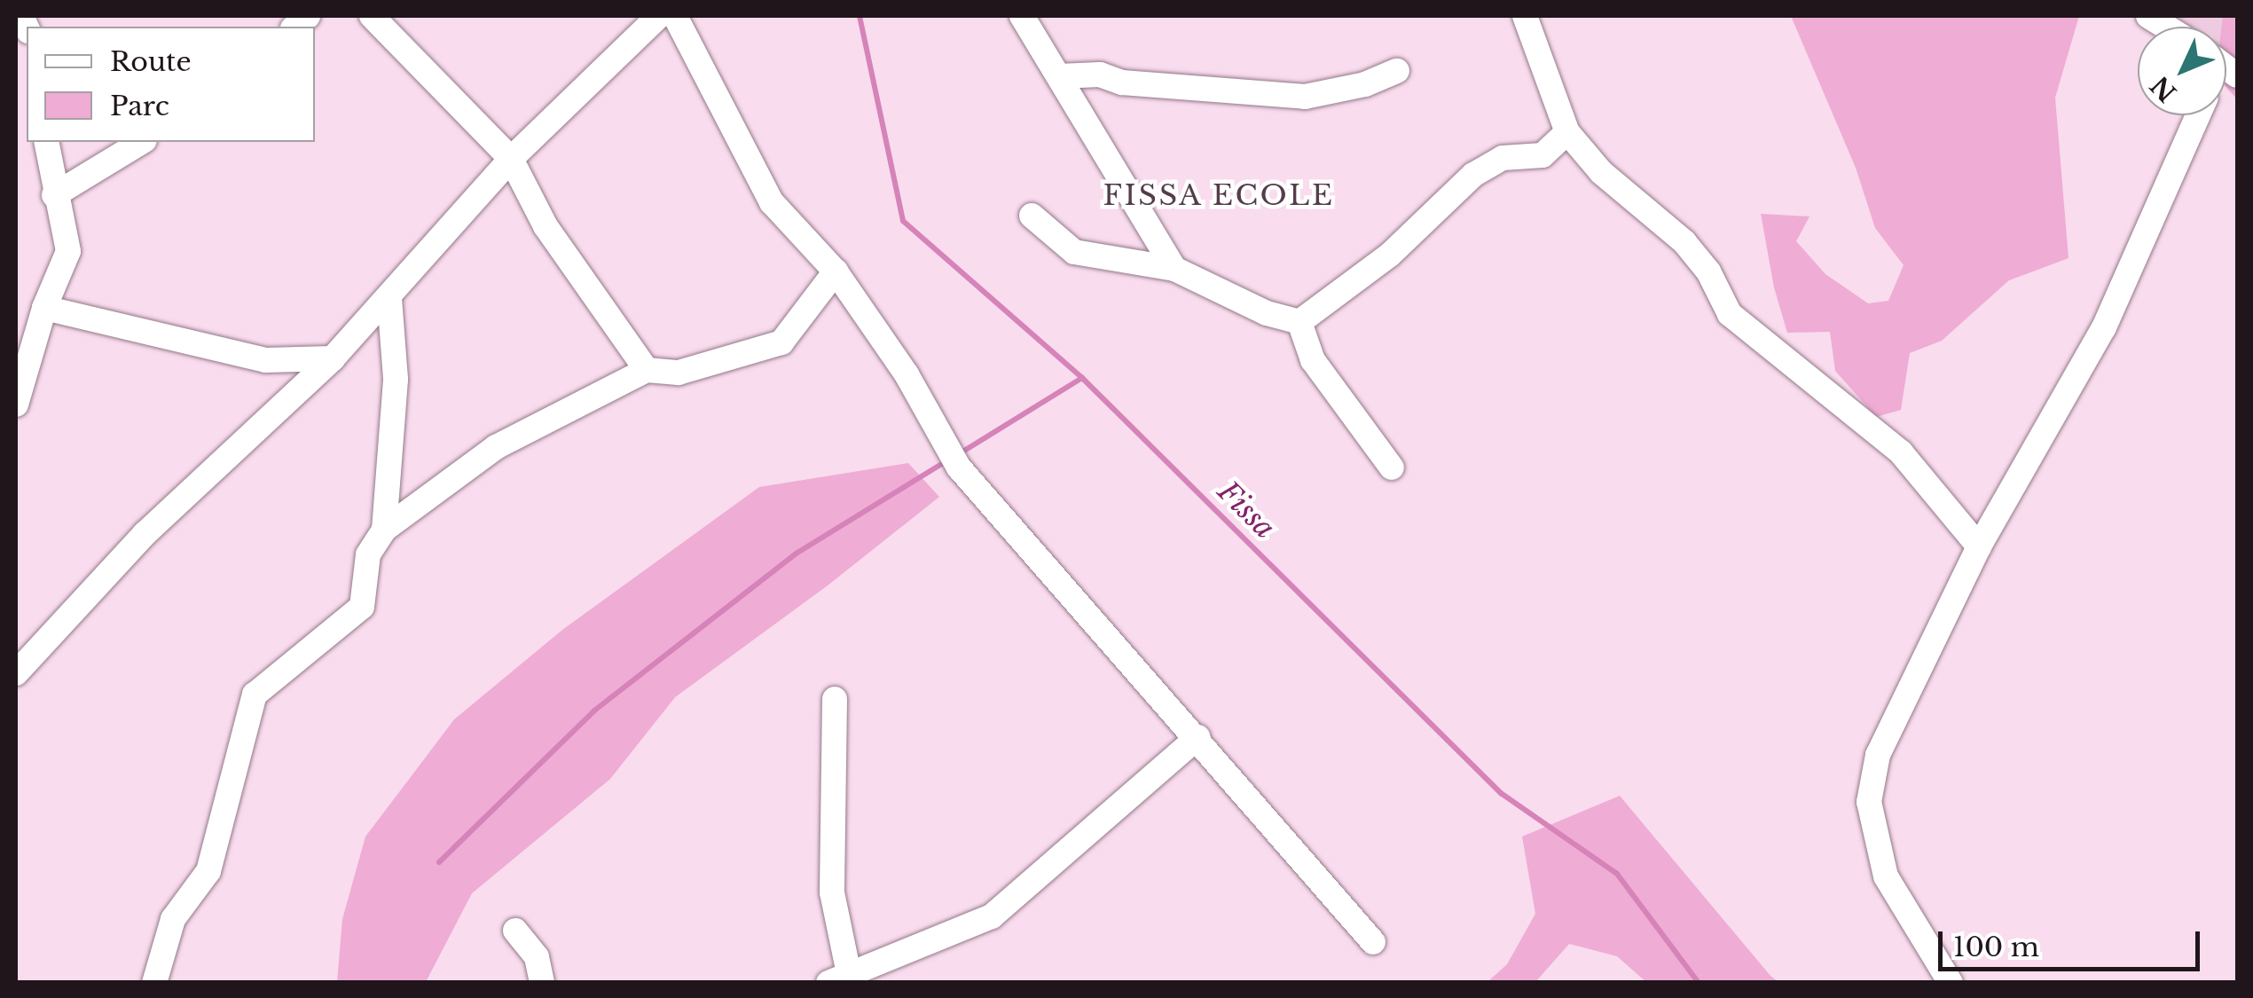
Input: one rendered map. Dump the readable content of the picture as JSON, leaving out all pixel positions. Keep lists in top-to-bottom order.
{
  "districts": ["FISSA ECOLE"],
  "water": ["Fissa"],
  "legend": ["Route", "Parc"],
  "scale_bar": "100 m",
  "north": "bottom left"
}
